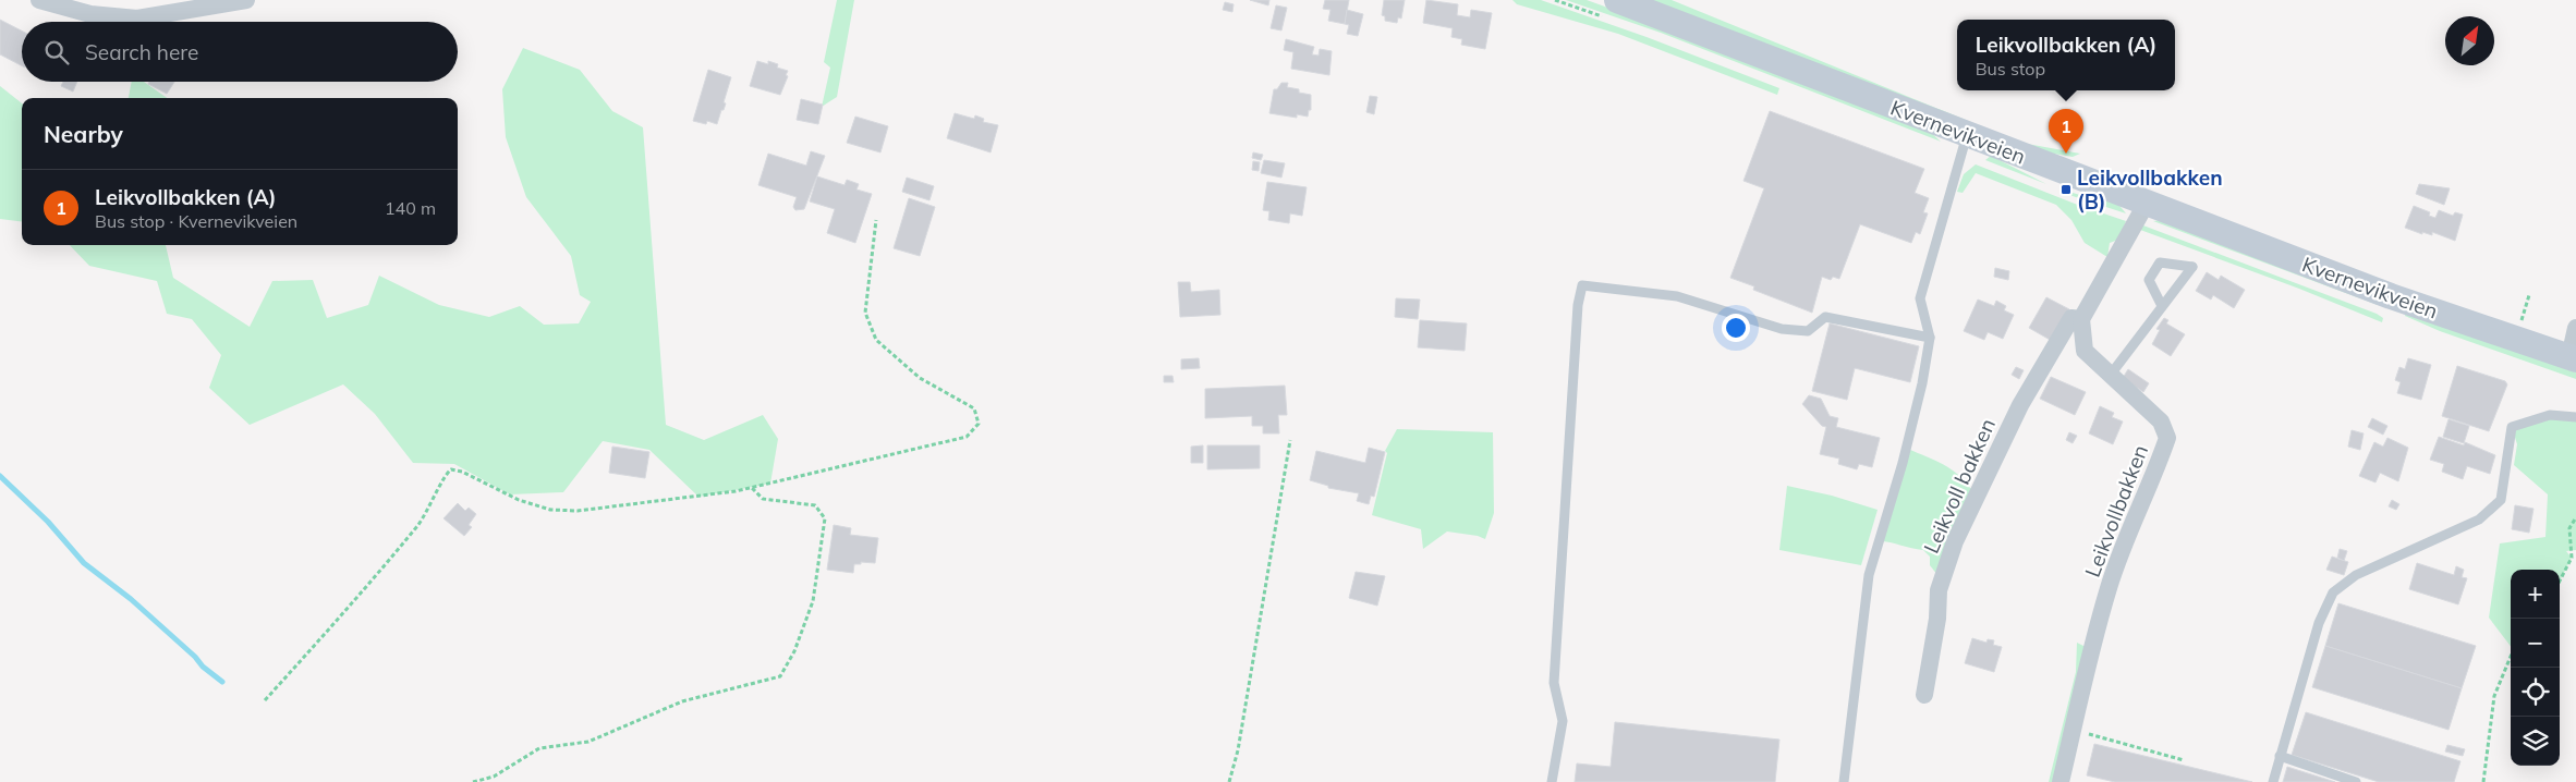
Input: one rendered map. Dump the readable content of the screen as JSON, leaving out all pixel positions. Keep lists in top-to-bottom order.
{
  "streets": {
    "main road": ["Kvernevikveien"],
    "street": ["Leikvoll bakken", "Leikvollbakken"]
  },
  "crossings": [
    ["Leikvoll bakken", "Leikvollbakken"]
  ],
  "places": {
    "transit": ["Leikvollbakken (B)"]
  },
  "north": "top right",
  "page": {
    "popup": ["Leikvollbakken (A)", "Bus stop"],
    "search": "Search here",
    "heading": "Nearby",
    "pins": "1",
    "list": [
      {
        "mark": "1",
        "name": "Leikvollbakken (A)",
        "note": "Bus stop · Kvernevikveien",
        "value": "140 m"
      }
    ],
    "map_buttons": ["+", "−"]
  }
}
